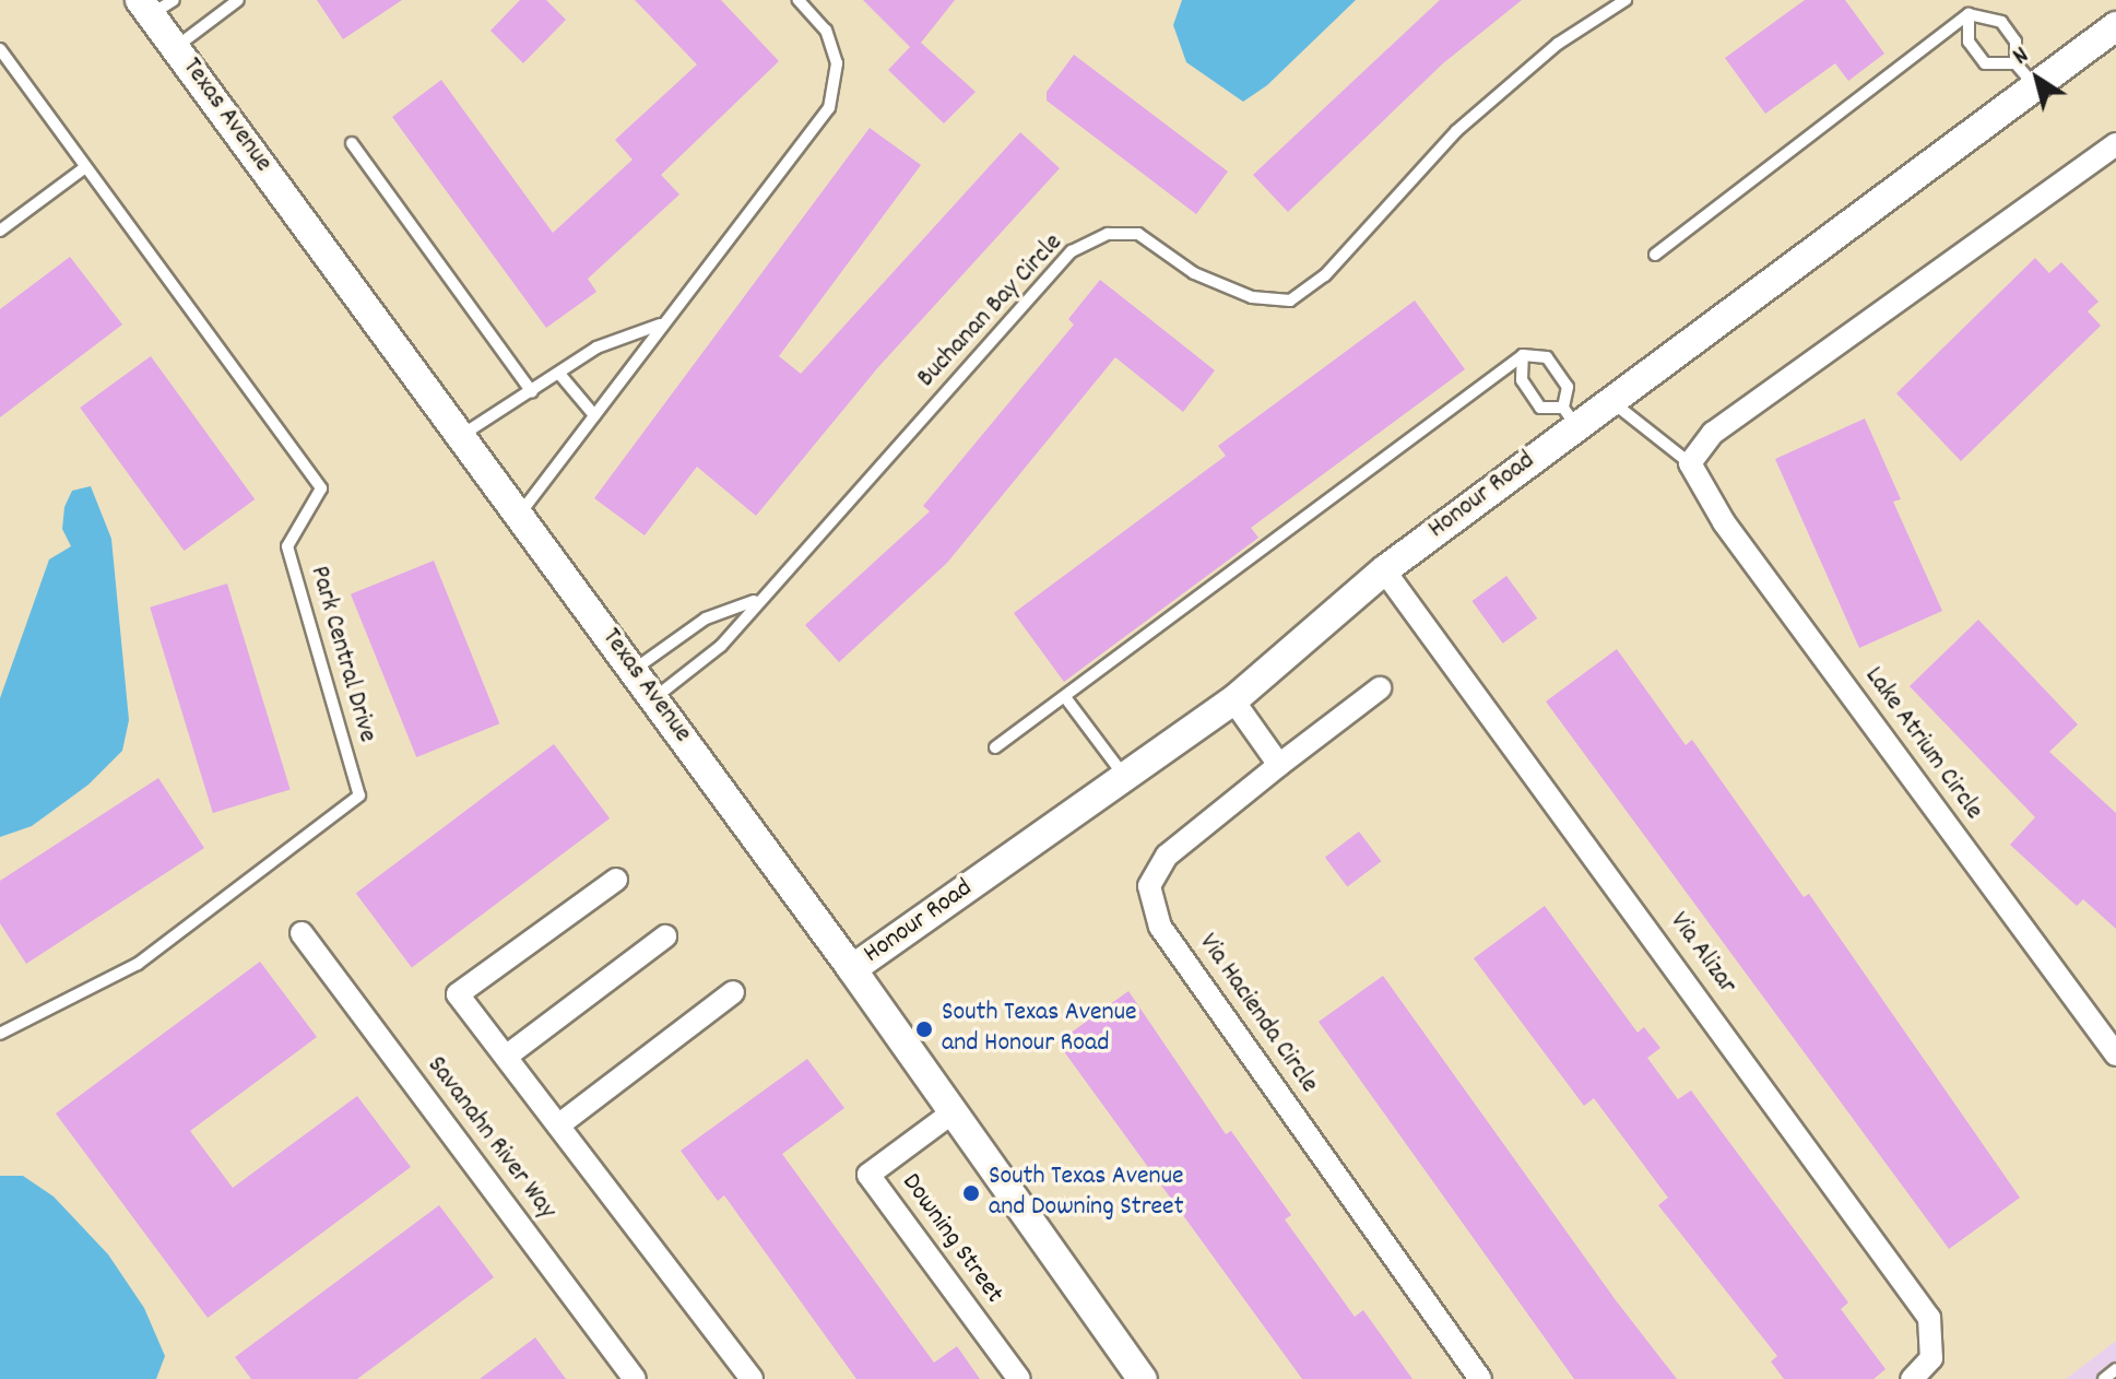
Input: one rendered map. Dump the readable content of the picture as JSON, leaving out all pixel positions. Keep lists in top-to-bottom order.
{
  "streets": {
    "street": [
      "Texas Avenue",
      "Honour Road",
      "Lake Atrium Circle",
      "Via Alizar",
      "Via Hacienda Circle",
      "Savanahn River Way",
      "Downing Street"
    ],
    "lane": ["Buchanan Bay Circle", "Park Central Drive"]
  },
  "crossings": [
    ["Texas Avenue", "Buchanan Bay Circle"],
    ["Texas Avenue", "Honour Road"],
    ["Texas Avenue", "Downing Street"],
    ["Honour Road", "Lake Atrium Circle"],
    ["Honour Road", "Via Alizar"]
  ],
  "places": ["South Texas Avenue and Honour Road", "South Texas Avenue and Downing Street"],
  "north": "top left"
}
